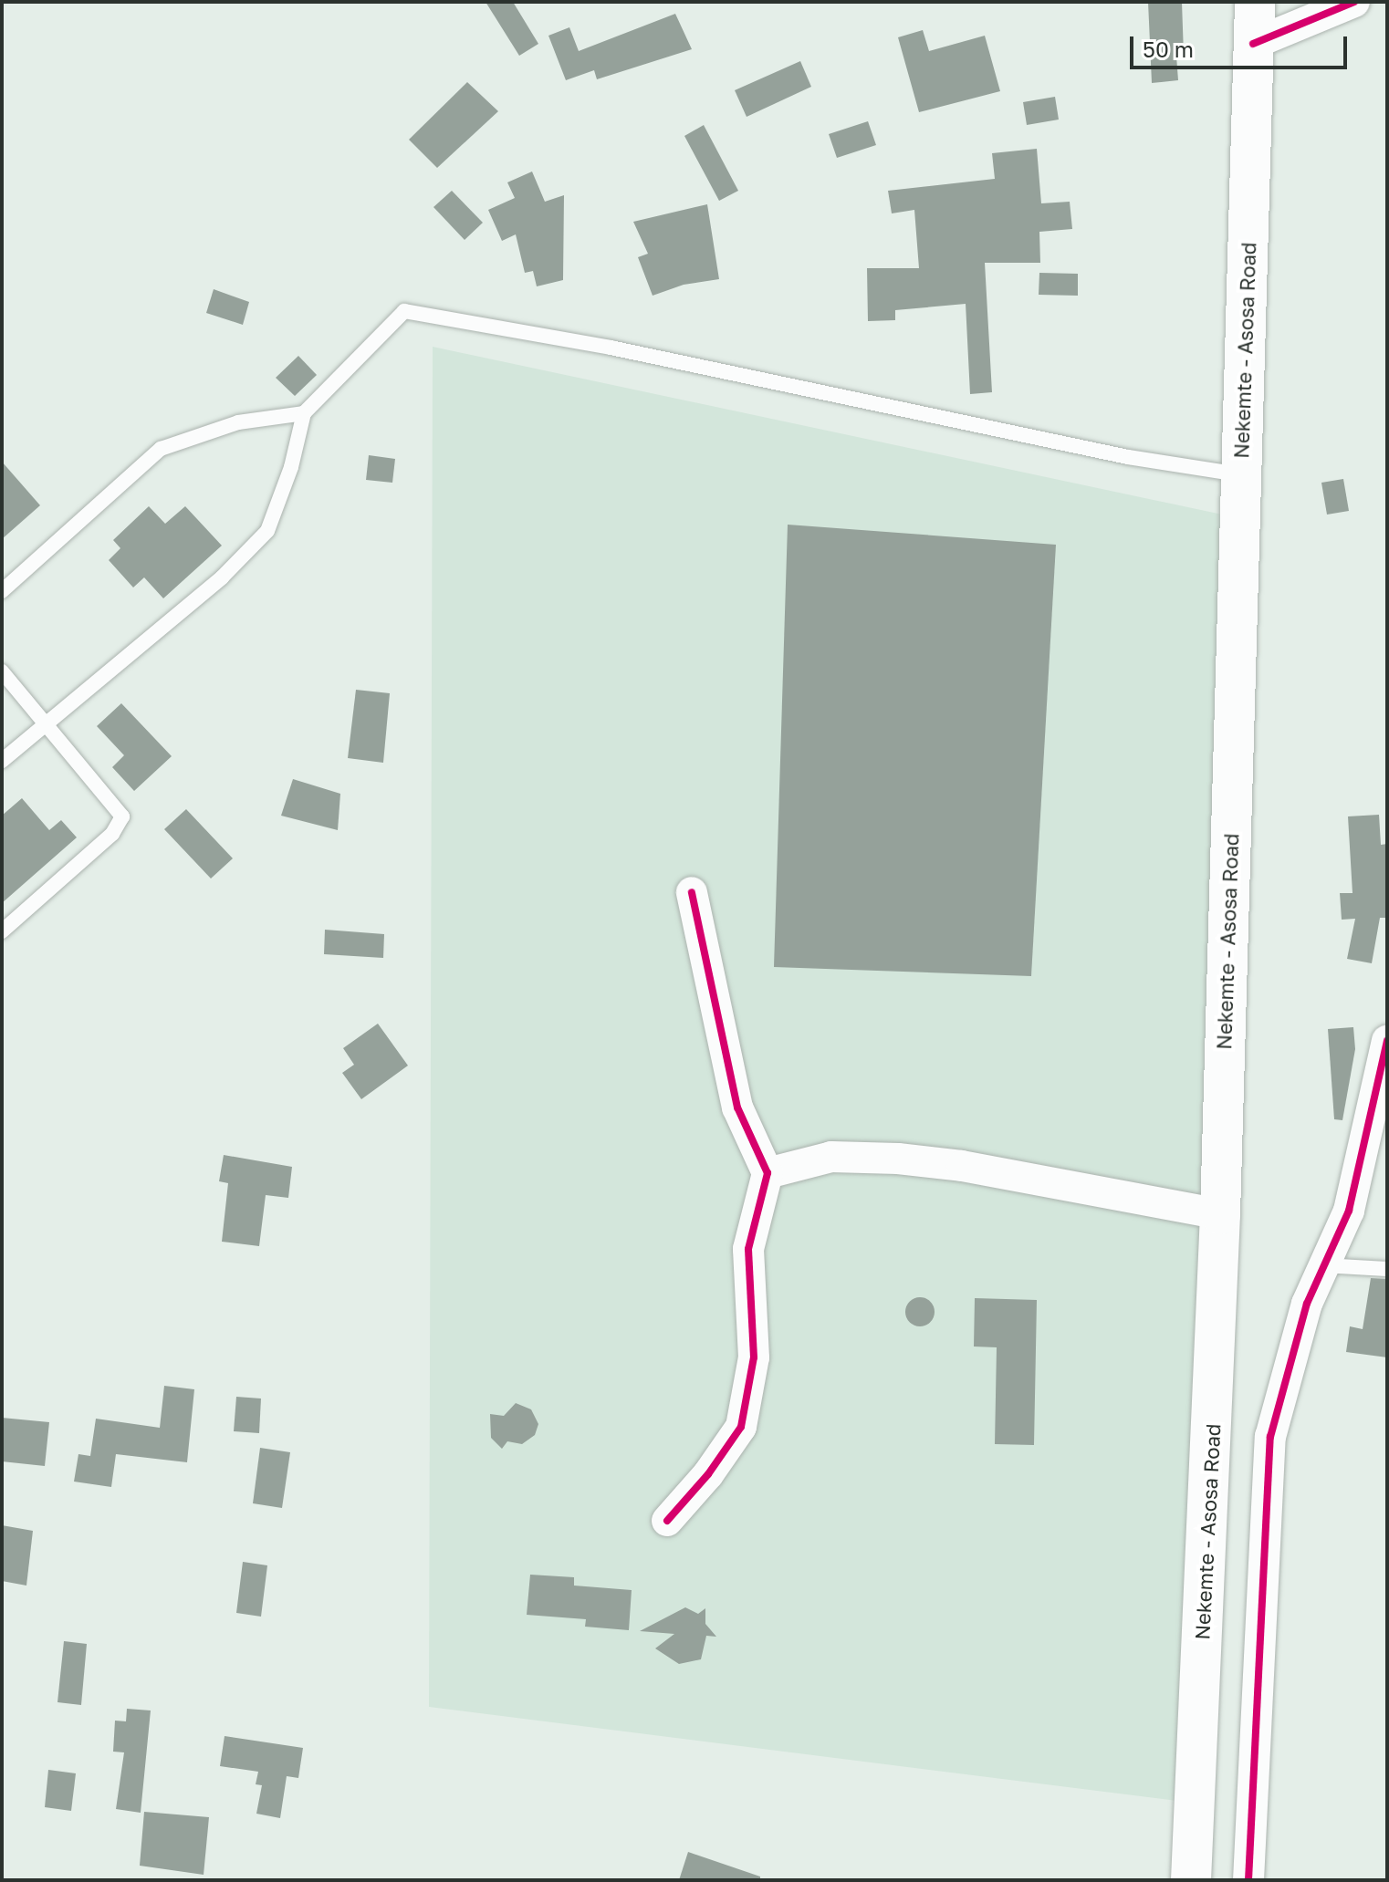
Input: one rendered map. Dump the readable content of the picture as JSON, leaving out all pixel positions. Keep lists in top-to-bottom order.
{
  "streets": {
    "highway": ["Nekemte - Asosa Road"]
  },
  "scale_bar": "50 m"
}
